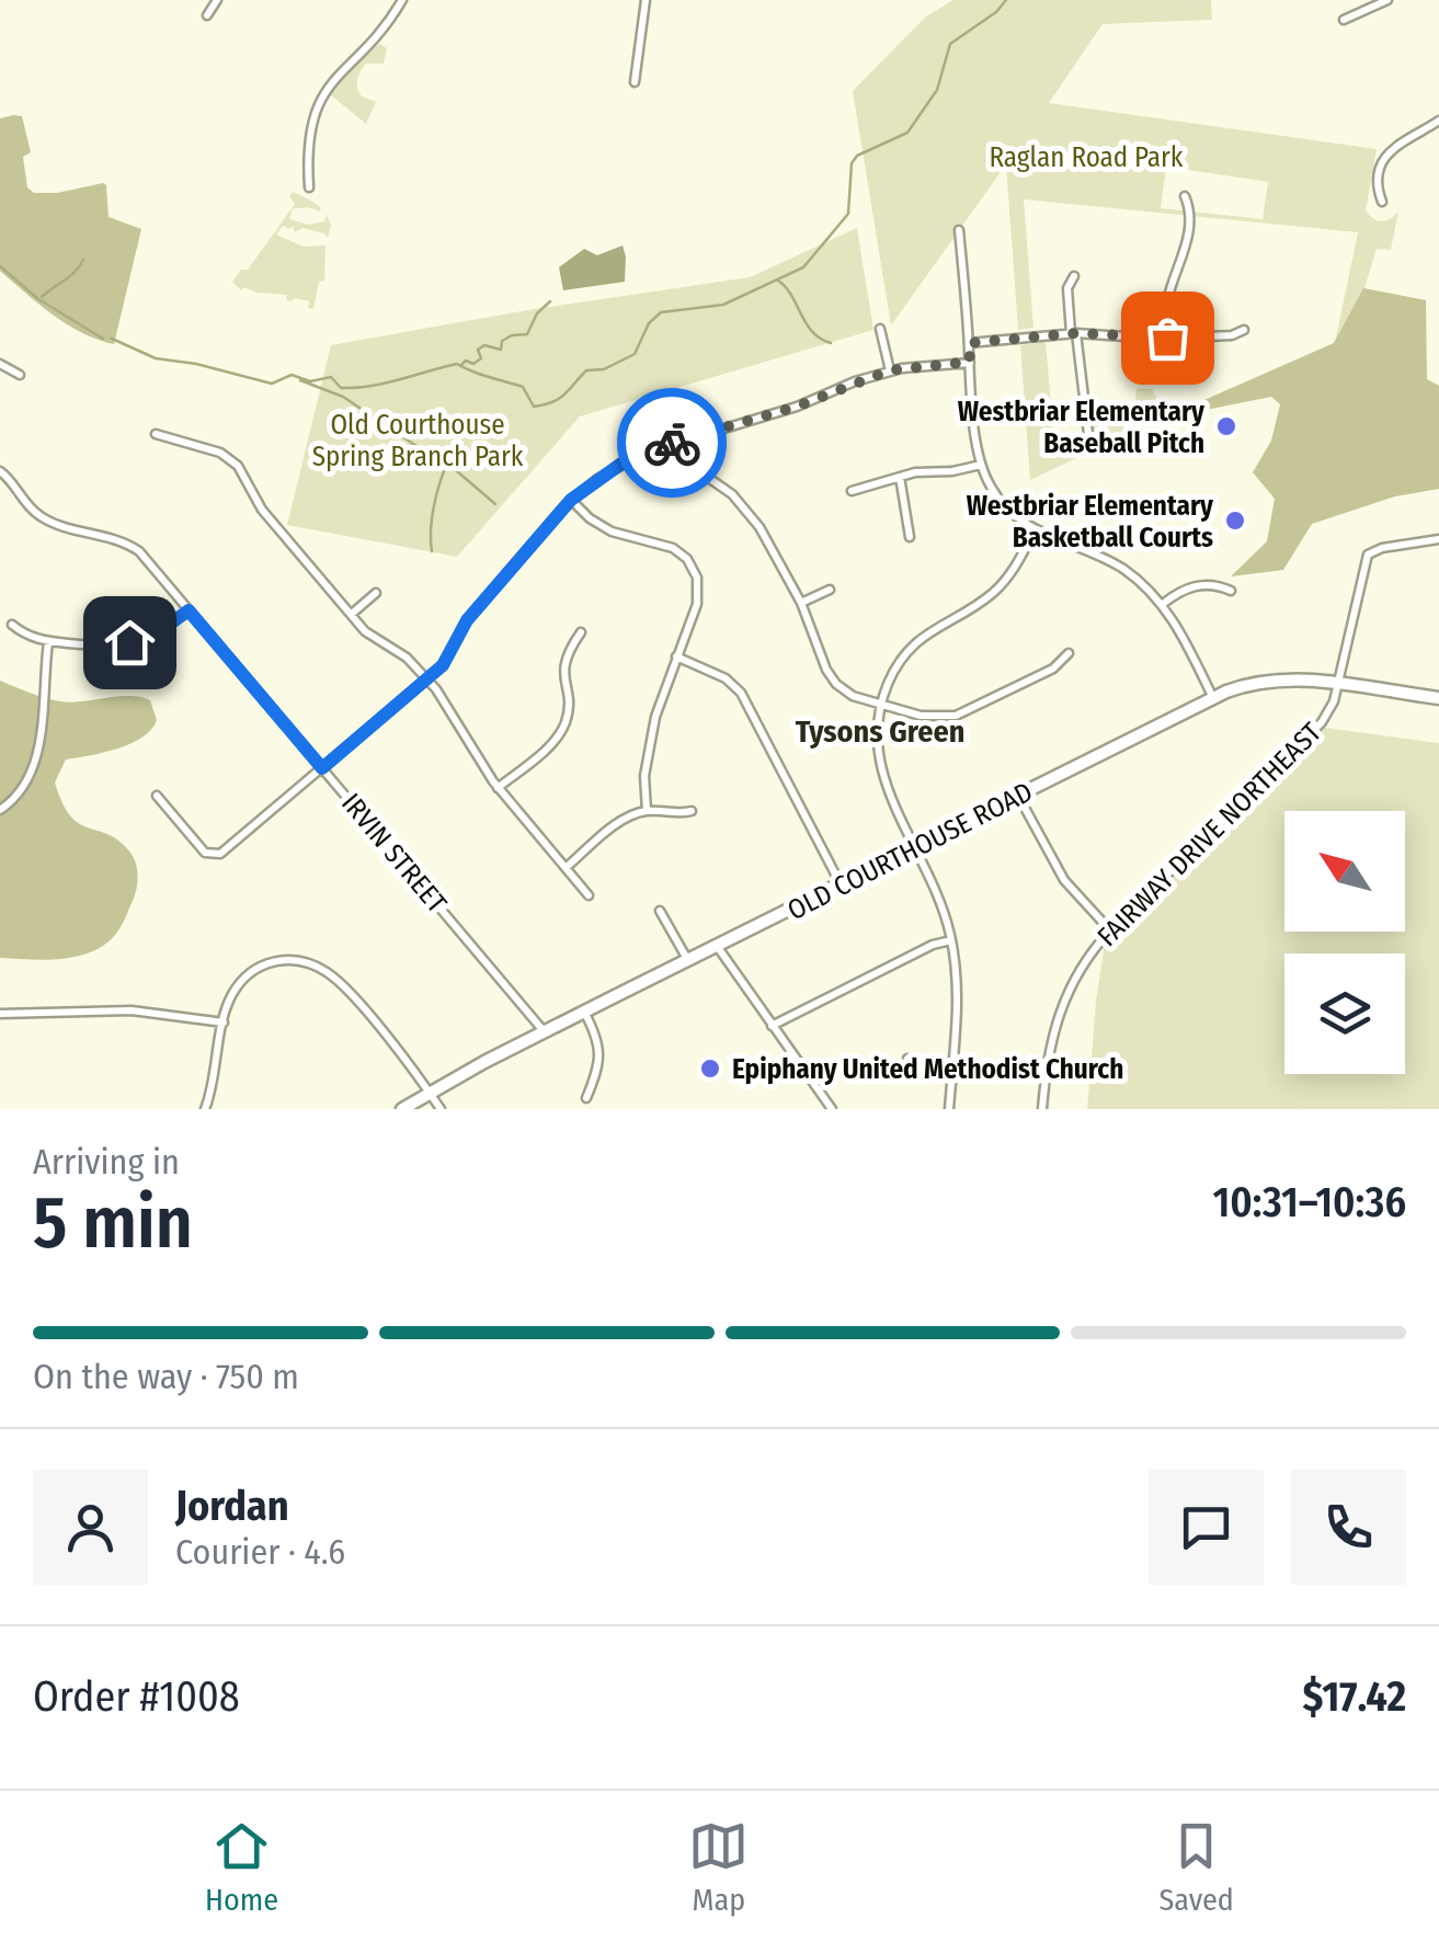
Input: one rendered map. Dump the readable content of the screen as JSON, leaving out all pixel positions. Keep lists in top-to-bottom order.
{
  "streets": {
    "street": ["FAIRWAY DRIVE NORTHEAST", "OLD COURTHOUSE ROAD", "IRVIN STREET"]
  },
  "crossings": [
    ["FAIRWAY DRIVE NORTHEAST", "OLD COURTHOUSE ROAD"],
    ["OLD COURTHOUSE ROAD", "IRVIN STREET"]
  ],
  "districts": ["Tysons Green"],
  "parks": ["Raglan Road Park", "Old Courthouse Spring Branch Park"],
  "places": ["Westbriar Elementary Baseball Pitch", "Westbriar Elementary Basketball Courts", "Epiphany United Methodist Church"],
  "north": "top left",
  "page": {
    "heading": ["5 min", "Arriving in", "10:31–10:36"],
    "panel": [
      "Jordan",
      "Courier · 4.6",
      "Order #1008",
      "$17.42"
    ],
    "bar": "On the way · 750 m",
    "tabs": ["Home", "Map", "Saved"]
  }
}
